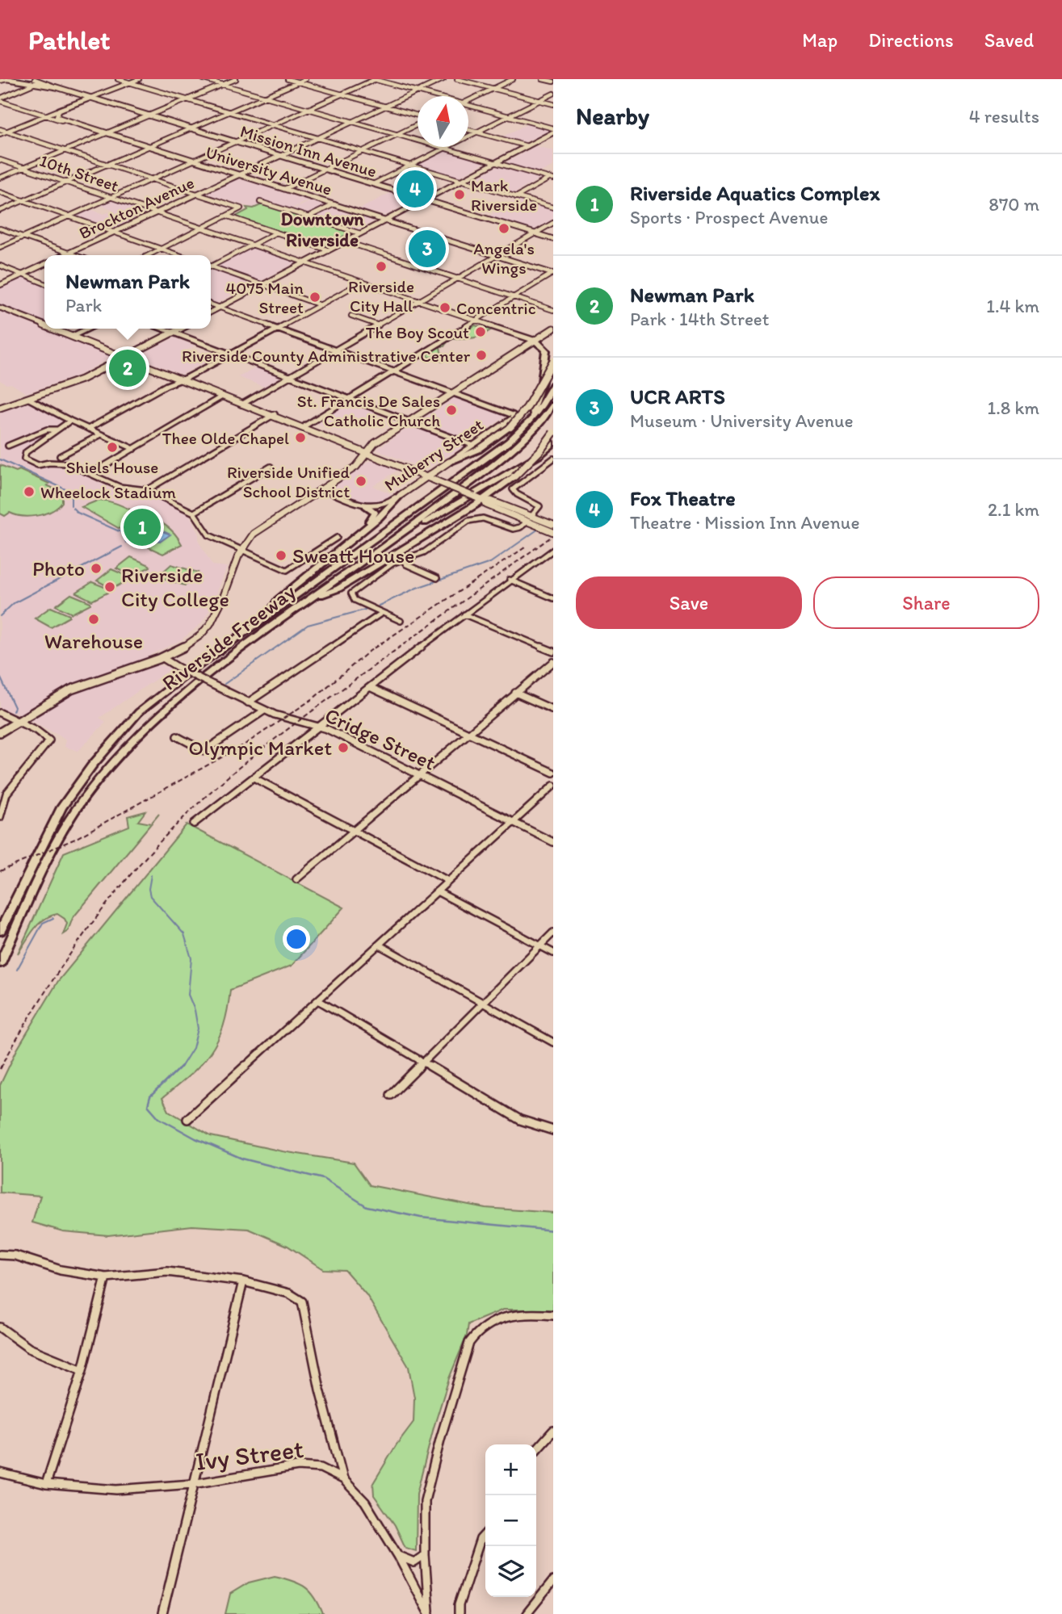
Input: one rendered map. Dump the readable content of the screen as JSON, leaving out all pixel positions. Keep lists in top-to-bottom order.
{
  "streets": {
    "highway": ["Riverside Freeway"],
    "main road": [
      "Mission Inn Avenue",
      "University Avenue",
      "Brockton Avenue",
      "Mulberry Street"
    ],
    "street": ["10th Street", "Cridge Street", "Ivy Street"]
  },
  "crossings": [
    ["Mission Inn Avenue", "Brockton Avenue"],
    ["University Avenue", "Brockton Avenue"],
    ["10th Street", "Brockton Avenue"]
  ],
  "districts": ["Downtown Riverside"],
  "places": [
    "Mark Riverside",
    "Angela's Wings",
    "Riverside City Hall",
    "4075 Main Street",
    "Concentric",
    "The Boy Scout",
    "Riverside County Administrative Center",
    "St. Francis De Sales Catholic Church",
    "Thee Olde Chapel",
    "Shiels House",
    "Riverside Unified School District",
    "Wheelock Stadium",
    "Sweatt House",
    "Photo",
    "Riverside City College",
    "Warehouse",
    "Olympic Market"
  ],
  "north": "top",
  "page": {
    "header": "Pathlet",
    "nav": ["Map", "Directions", "Saved"],
    "heading": ["Nearby", "4 results"],
    "list": [
      {
        "mark": "1",
        "name": "Riverside Aquatics Complex",
        "note": "Sports · Prospect Avenue",
        "value": "870 m"
      },
      {
        "mark": "2",
        "name": "Newman Park",
        "note": "Park · 14th Street",
        "value": "1.4 km"
      },
      {
        "mark": "3",
        "name": "UCR ARTS",
        "note": "Museum · University Avenue",
        "value": "1.8 km"
      },
      {
        "mark": "4",
        "name": "Fox Theatre",
        "note": "Theatre · Mission Inn Avenue",
        "value": "2.1 km"
      }
    ],
    "pins": [
      "4",
      "3",
      "2",
      "1"
    ],
    "popup": ["Newman Park", "Park"],
    "buttons": ["Save", "Share"],
    "map_buttons": ["+", "−"]
  }
}
